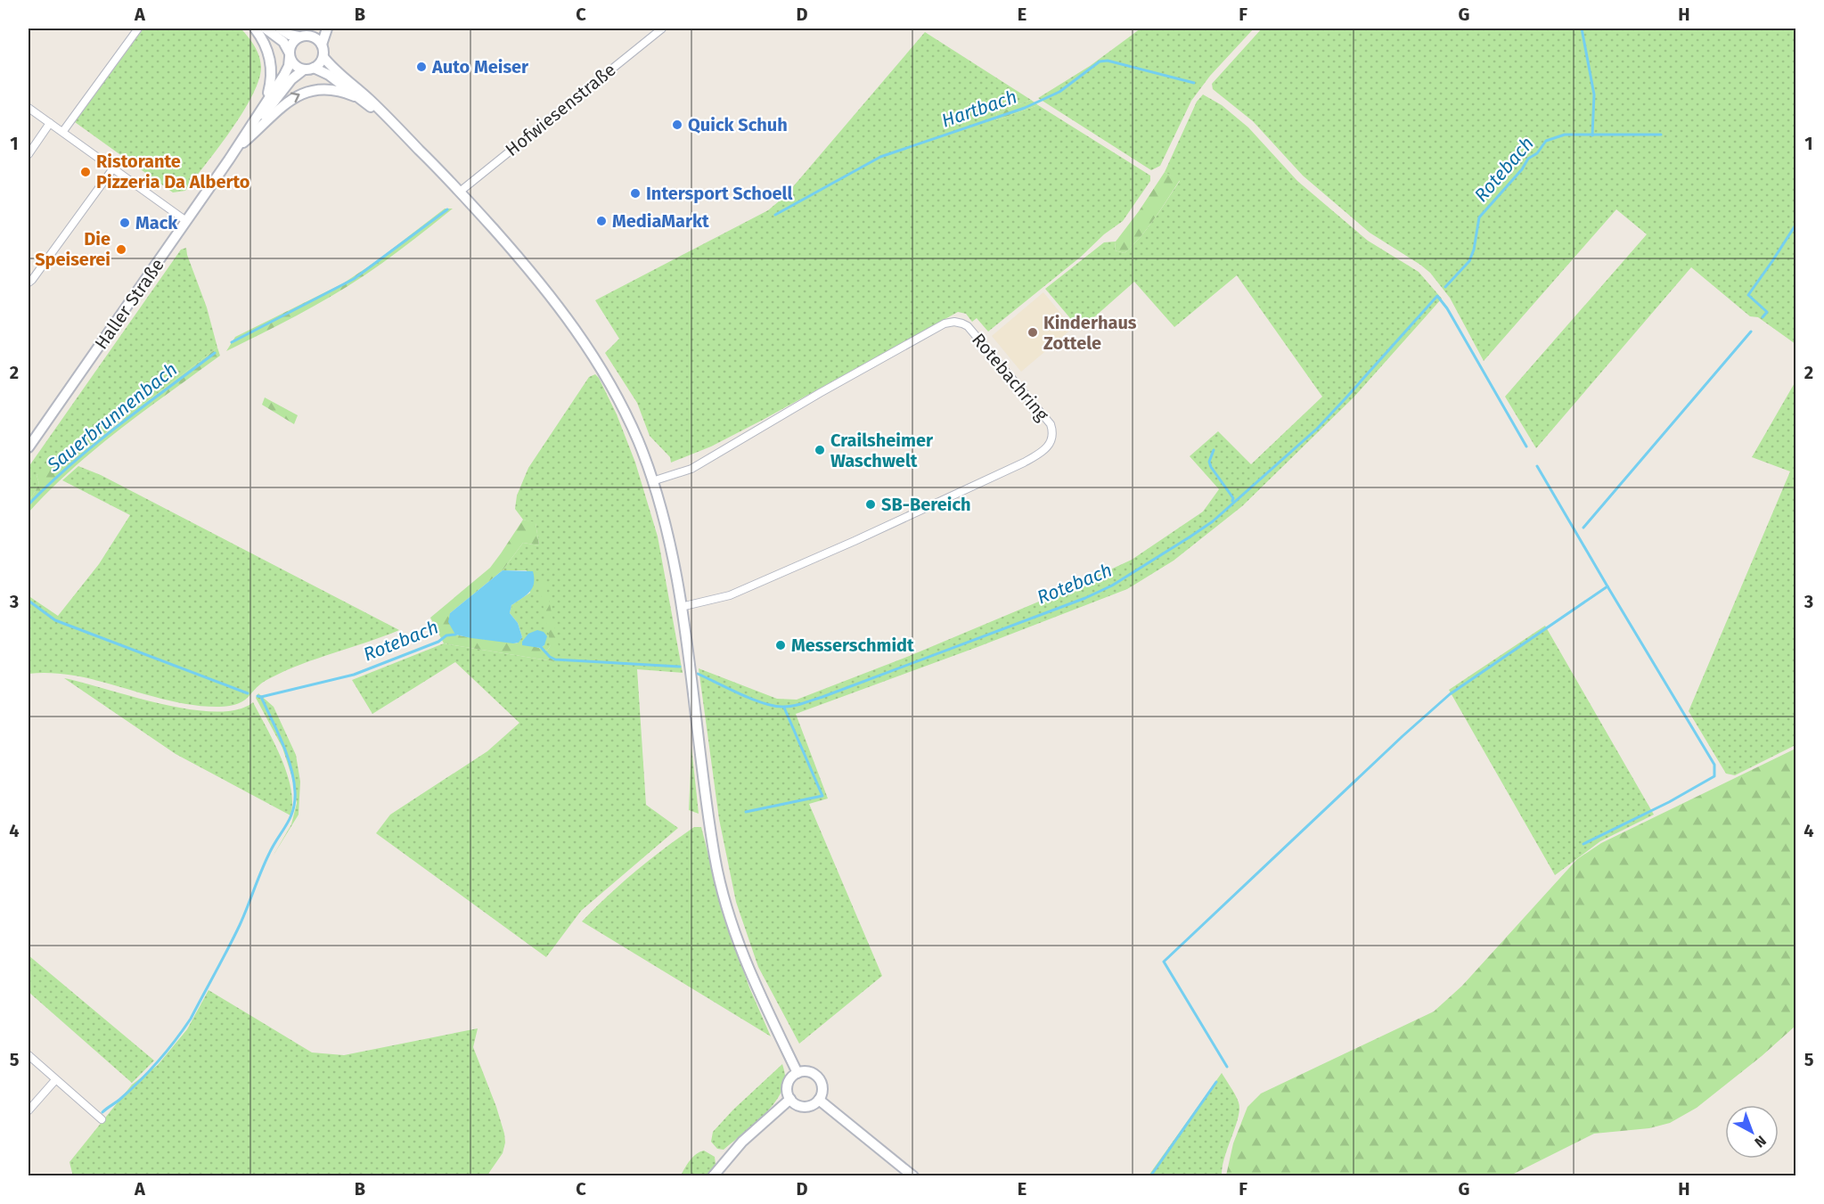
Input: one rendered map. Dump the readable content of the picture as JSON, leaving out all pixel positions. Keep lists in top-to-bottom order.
{
  "streets": {
    "main road": ["Haller Straße"],
    "street": ["Hofwiesenstraße", "Rotebachring"]
  },
  "water": ["Hartbach", "Rotebach", "Sauerbrunnenbach"],
  "places": [
    "Auto Meiser",
    "Quick Schuh",
    "Ristorante Pizzeria Da Alberto",
    "Intersport Schoell",
    "MediaMarkt",
    "Mack",
    "Die Speiserei",
    "Kinderhaus Zottele",
    "Crailsheimer Waschwelt",
    "SB-Bereich",
    "Messerschmidt"
  ],
  "north": "bottom right",
  "grid": {
    "columns": [
      "A",
      "B",
      "C",
      "D",
      "E",
      "F",
      "G",
      "H"
    ],
    "rows": [
      "1",
      "2",
      "3",
      "4",
      "5"
    ]
  }
}
